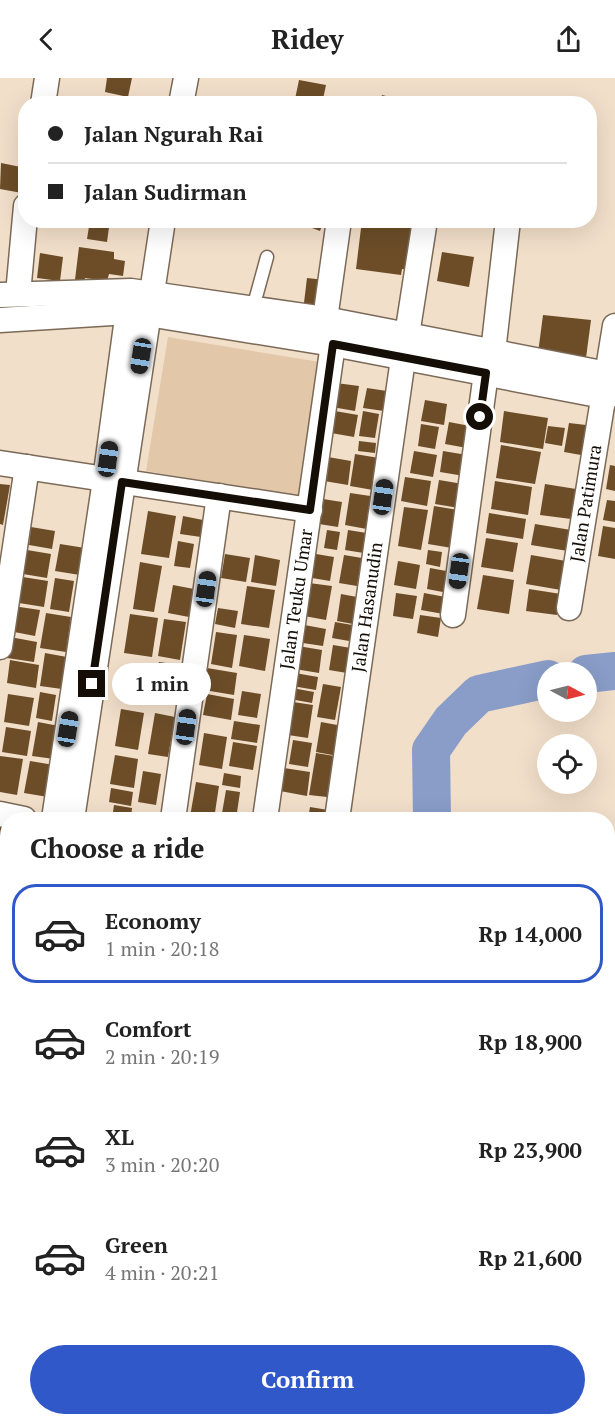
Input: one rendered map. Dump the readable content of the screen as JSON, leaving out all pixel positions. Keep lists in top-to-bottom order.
{
  "streets": {
    "street": ["Jalan Patimura", "Jalan Teuku Umar", "Jalan Hasanudin"]
  },
  "north": "right",
  "page": {
    "header": "Ridey",
    "banner": ["Jalan Ngurah Rai", "Jalan Sudirman"],
    "bubble": "1 min",
    "heading": "Choose a ride",
    "list": [
      {
        "name": "Economy",
        "note": "1 min · 20:18",
        "value": "Rp 14,000"
      },
      {
        "name": "Comfort",
        "note": "2 min · 20:19",
        "value": "Rp 18,900"
      },
      {
        "name": "XL",
        "note": "3 min · 20:20",
        "value": "Rp 23,900"
      },
      {
        "name": "Green",
        "note": "4 min · 20:21",
        "value": "Rp 21,600"
      }
    ],
    "buttons": "Confirm"
  }
}
